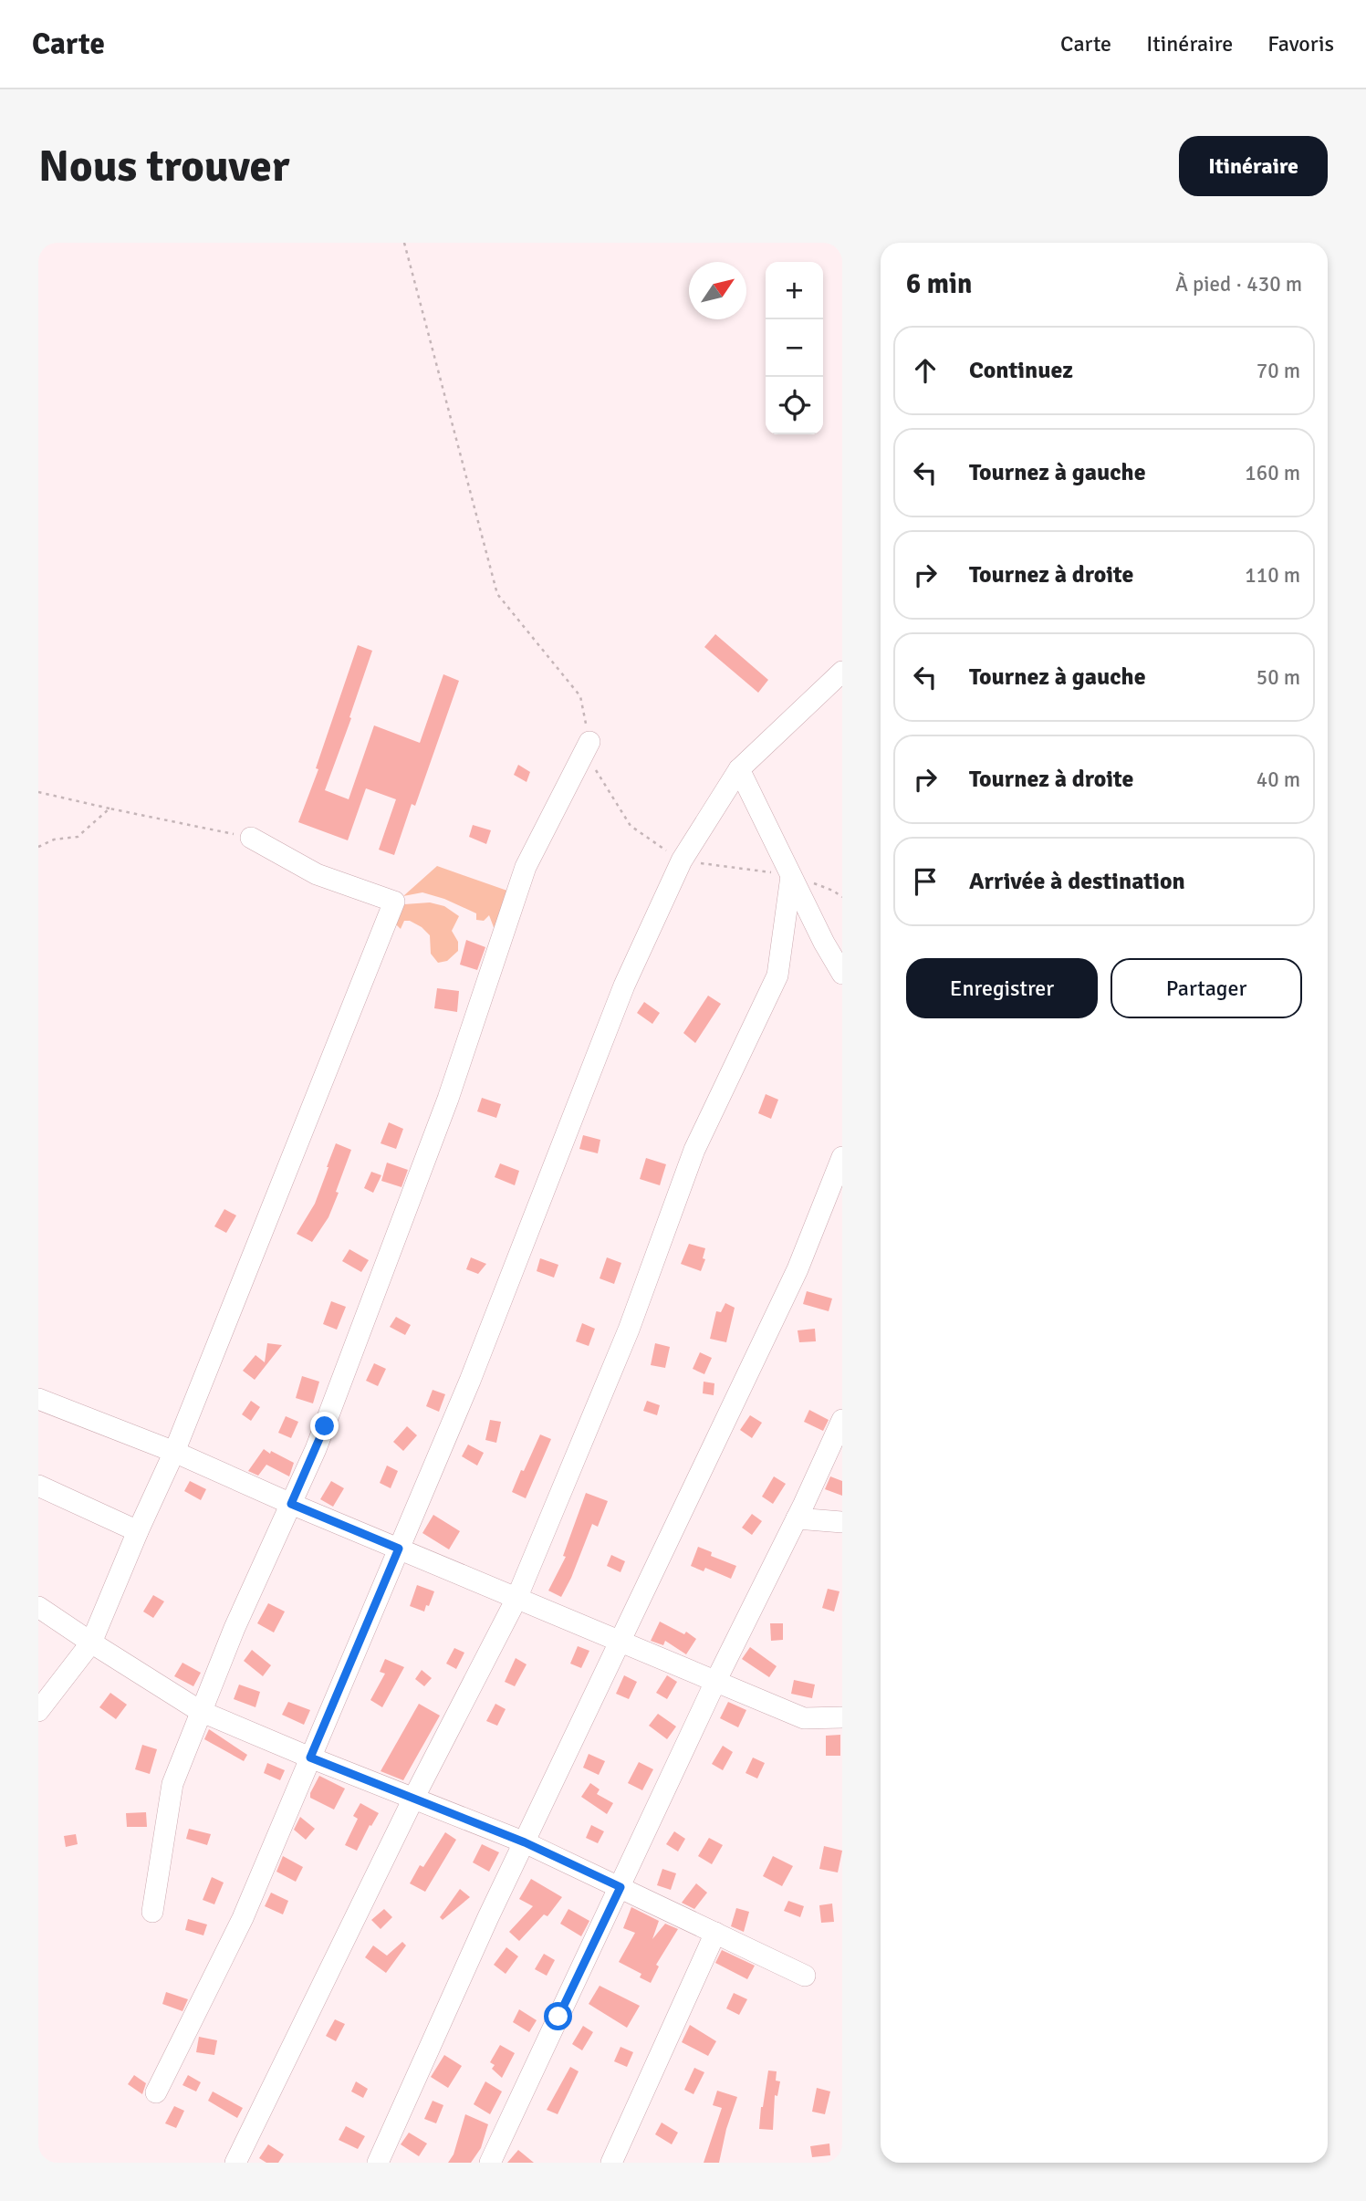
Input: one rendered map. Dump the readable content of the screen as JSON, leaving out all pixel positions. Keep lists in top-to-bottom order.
{
  "north": "top right",
  "page": {
    "header": "Carte",
    "nav": ["Carte", "Itinéraire", "Favoris"],
    "buttons": [
      "Itinéraire",
      ["Enregistrer", "Partager"]
    ],
    "title": "Nous trouver",
    "heading": ["6 min", "À pied · 430 m"],
    "map_buttons": ["+", "−"],
    "list": [
      ["Continuez", "70 m"],
      ["Tournez à gauche", "160 m"],
      ["Tournez à droite", "110 m"],
      ["Tournez à gauche", "50 m"],
      ["Tournez à droite", "40 m"],
      "Arrivée à destination"
    ]
  }
}
